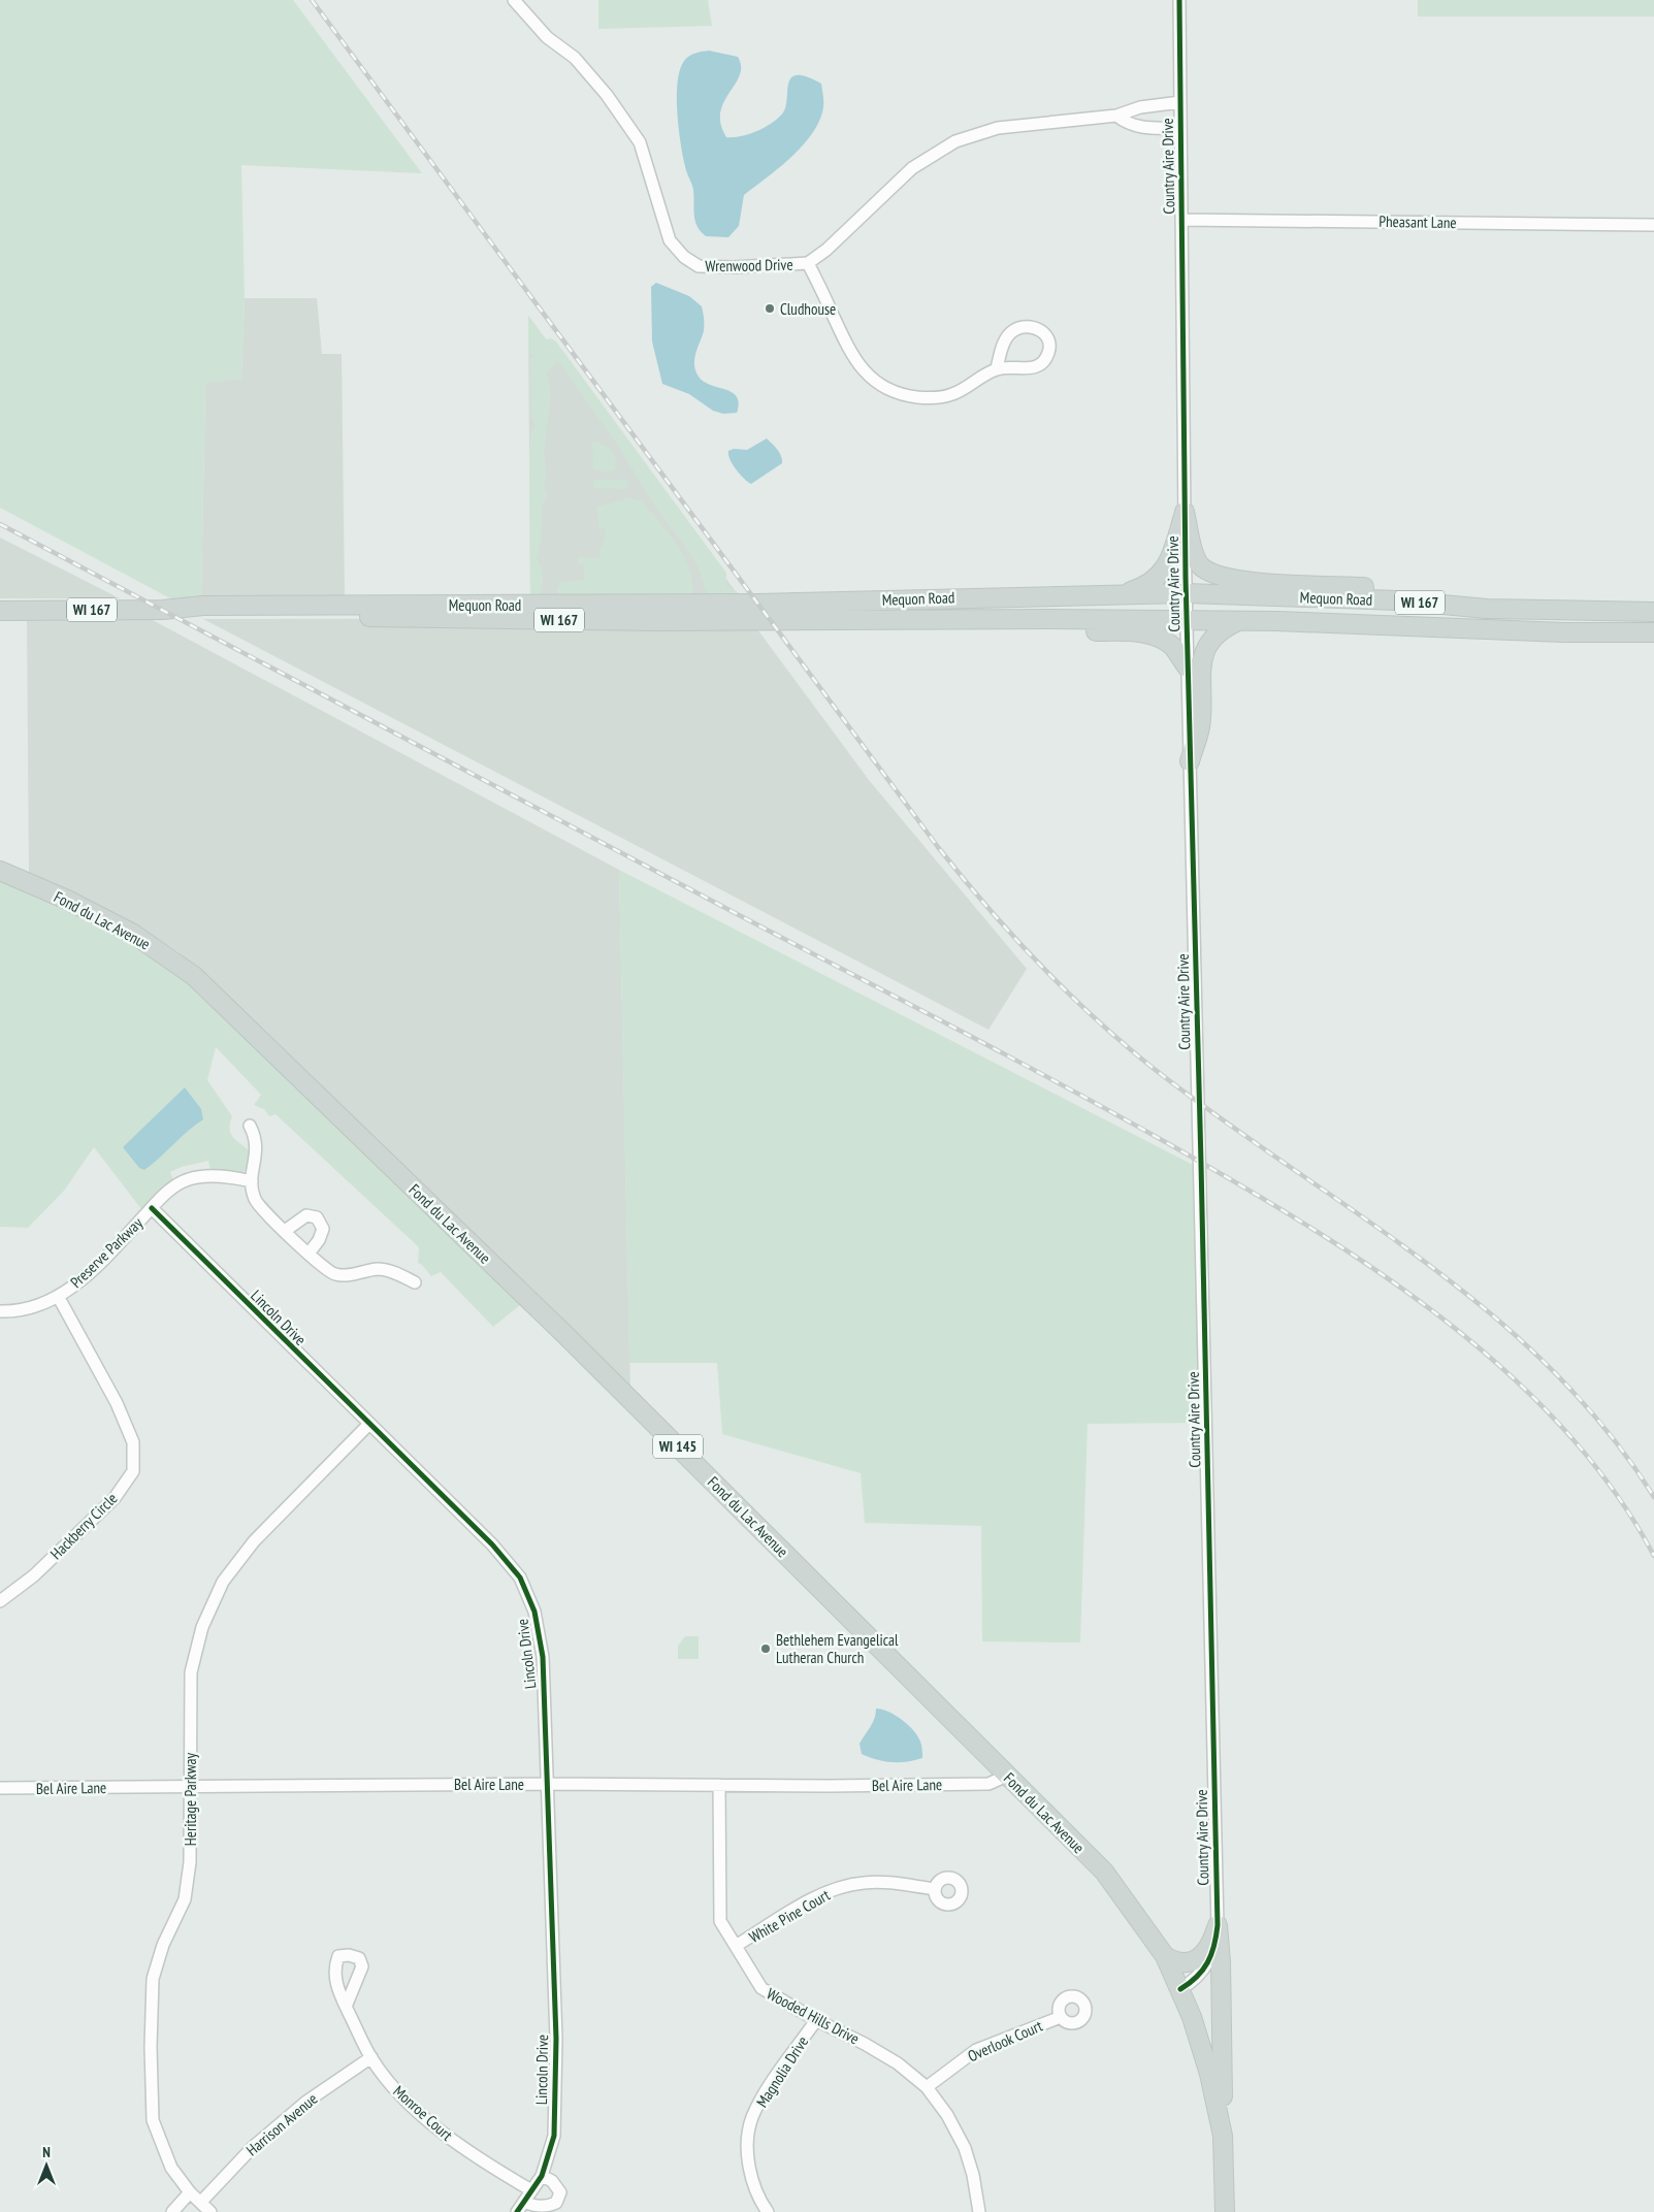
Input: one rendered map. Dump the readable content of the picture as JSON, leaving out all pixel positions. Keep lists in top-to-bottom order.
{
  "streets": {
    "main road": [
      "Mequon Road",
      "WI 167",
      "Fond du Lac Avenue",
      "WI 145"
    ],
    "street": [
      "Country Aire Drive",
      "Pheasant Lane",
      "Wrenwood Drive",
      "Preserve Parkway",
      "Lincoln Drive",
      "Hackberry Circle",
      "Bel Aire Lane",
      "Heritage Parkway",
      "White Pine Court",
      "Wooded Hills Drive",
      "Overlook Court",
      "Magnolia Drive",
      "Monroe Court",
      "Harrison Avenue"
    ]
  },
  "crossings": [
    ["Country Aire Drive", "Pheasant Lane"],
    ["Country Aire Drive", "Wrenwood Drive"],
    ["Country Aire Drive", "Mequon Road"],
    ["Country Aire Drive", "Fond du Lac Avenue"],
    ["Fond du Lac Avenue", "Bel Aire Lane"],
    ["Preserve Parkway", "Lincoln Drive"],
    ["Preserve Parkway", "Hackberry Circle"],
    ["Lincoln Drive", "Bel Aire Lane"],
    ["Lincoln Drive", "Heritage Parkway"],
    ["Lincoln Drive", "Monroe Court"],
    ["Bel Aire Lane", "Heritage Parkway"],
    ["Bel Aire Lane", "Wooded Hills Drive"],
    ["Heritage Parkway", "Harrison Avenue"],
    ["White Pine Court", "Wooded Hills Drive"],
    ["Wooded Hills Drive", "Overlook Court"],
    ["Wooded Hills Drive", "Magnolia Drive"],
    ["Monroe Court", "Harrison Avenue"]
  ],
  "places": ["Cludhouse", "Bethlehem Evangelical Lutheran Church"],
  "north": "top"
}
